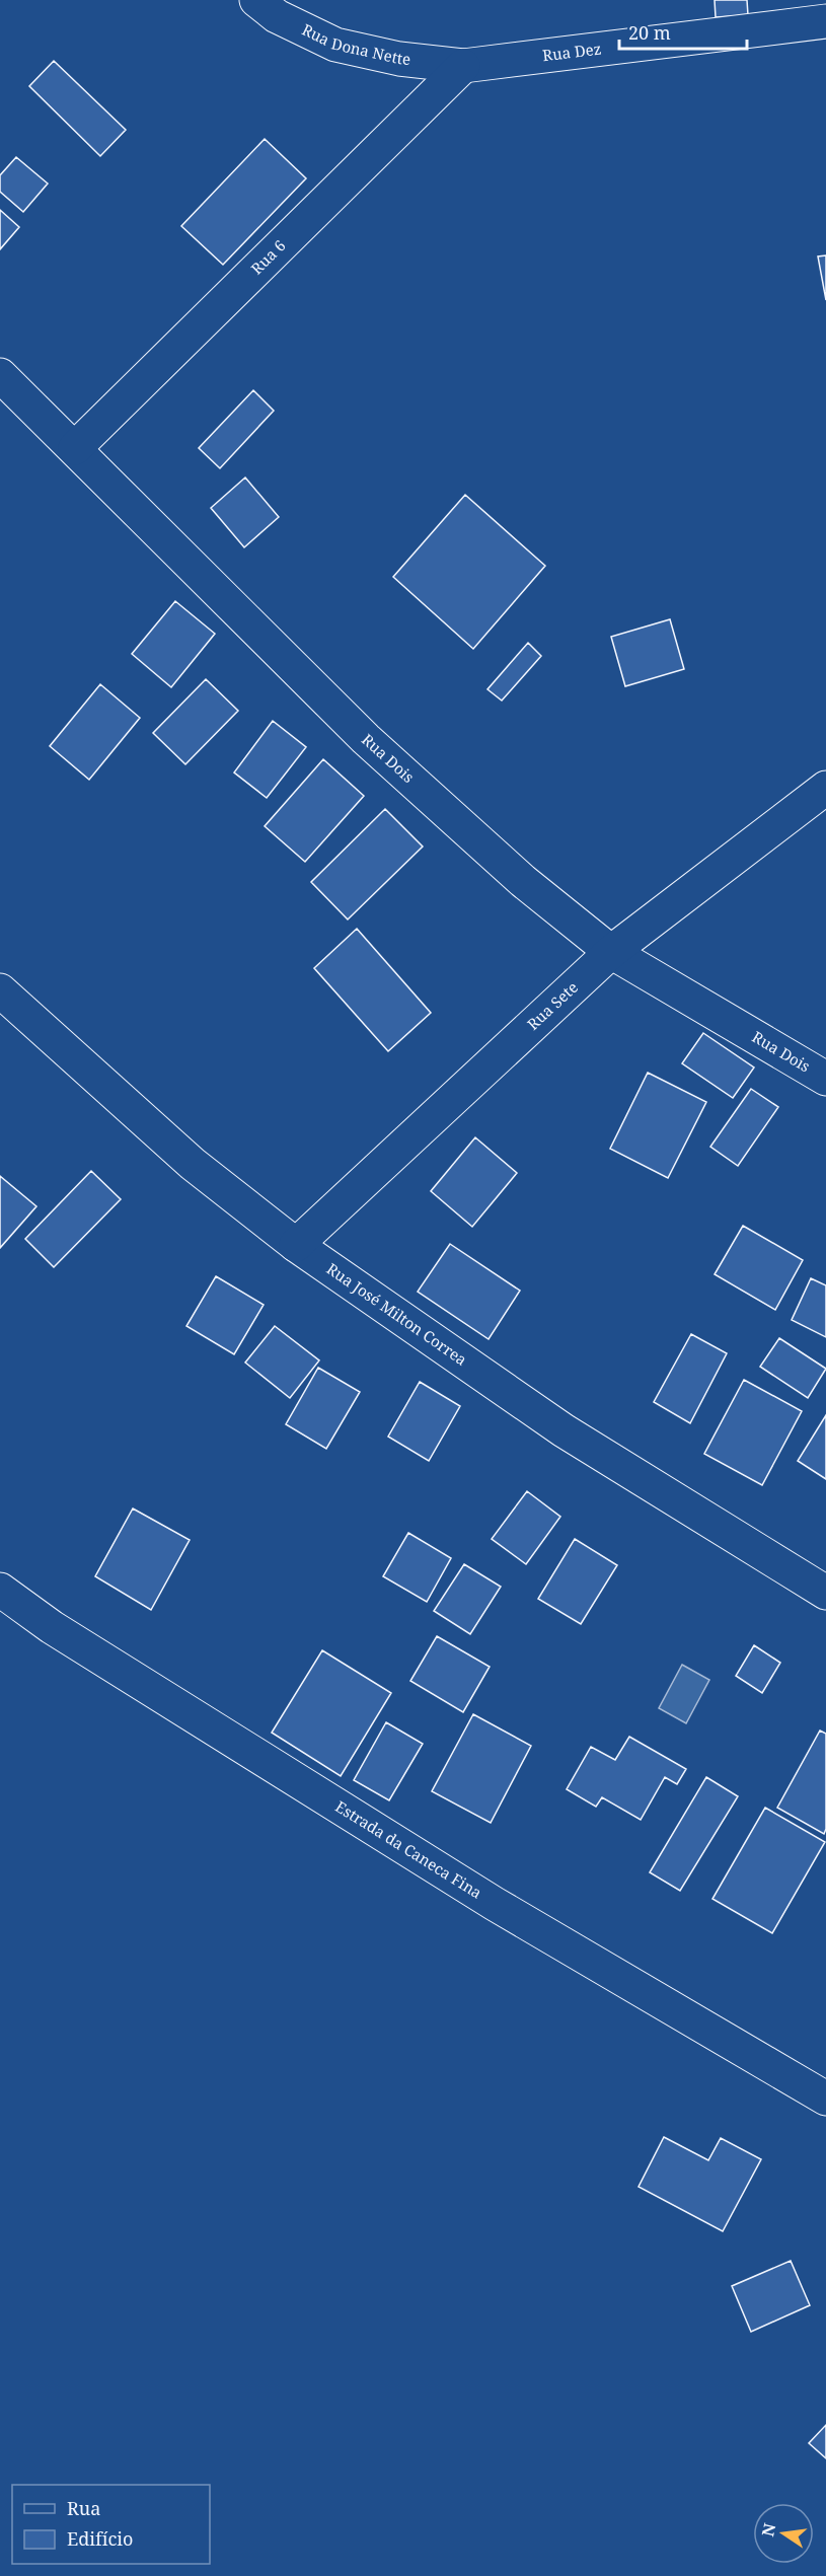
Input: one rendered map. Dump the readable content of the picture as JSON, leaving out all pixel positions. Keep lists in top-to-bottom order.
{
  "streets": {
    "street": [
      "Rua Dona Nette",
      "Rua Dez",
      "Rua 6",
      "Rua Dois",
      "Rua Sete",
      "Rua José Milton Correa",
      "Estrada da Caneca Fina"
    ]
  },
  "crossings": [
    ["Rua Dona Nette", "Rua Dez"],
    ["Rua Dona Nette", "Rua 6"],
    ["Rua Dez", "Rua 6"],
    ["Rua 6", "Rua Dois"],
    ["Rua Dois", "Rua Sete"],
    ["Rua Sete", "Rua José Milton Correa"]
  ],
  "legend": ["Rua", "Edifício"],
  "scale_bar": "20 m",
  "north": "left"
}
